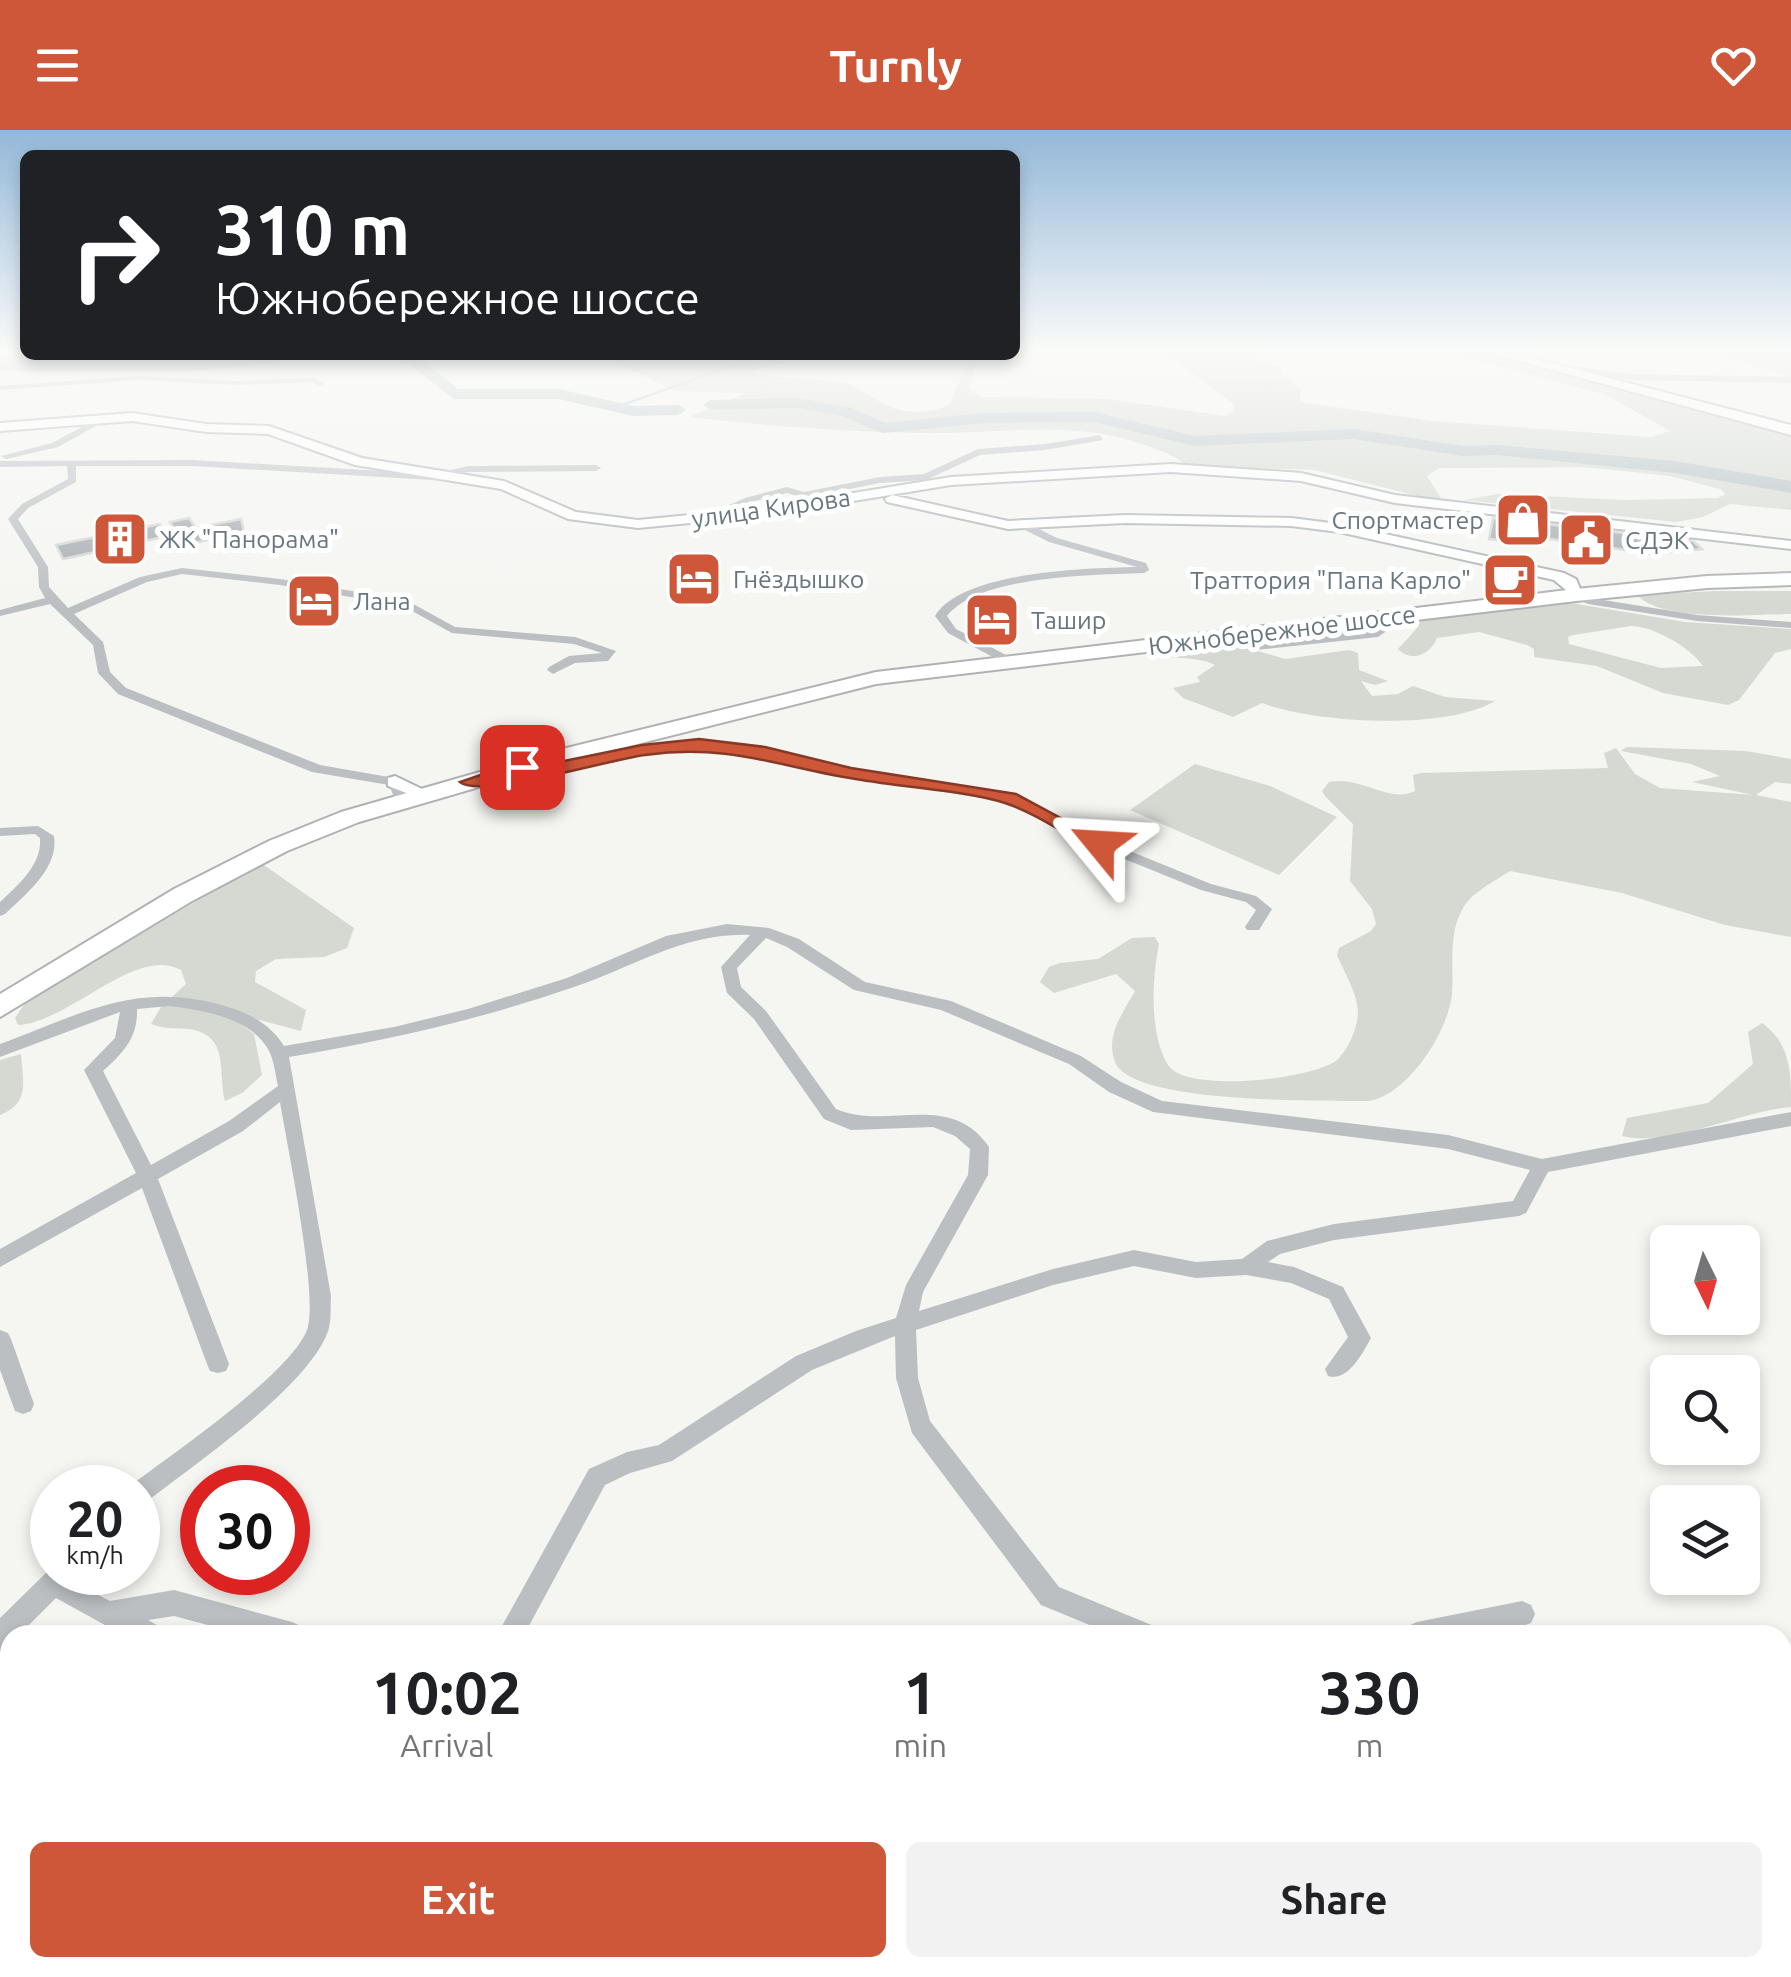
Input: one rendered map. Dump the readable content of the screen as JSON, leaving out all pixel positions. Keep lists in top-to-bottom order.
{
  "streets": {
    "highway": ["Южнобережное шоссе"],
    "main road": ["улица Кирова"]
  },
  "places": {
    "shop": ["Спортмастер"],
    "building": ["ЖК \"Панорама\""],
    "public building": ["СДЭК"],
    "hotel": ["Гнёздышко", "Лана", "Ташир"],
    "cafe": ["Траттория \"Папа Карло\""]
  },
  "north": "bottom",
  "page": {
    "header": "Turnly",
    "turn": ["310 m", "Южнобережное шоссе"],
    "speed": "20 km/h",
    "limit": "30",
    "eta": [
      "10:02",
      "Arrival",
      "1",
      "min",
      "330",
      "m"
    ],
    "buttons": ["Exit", "Share"]
  }
}
